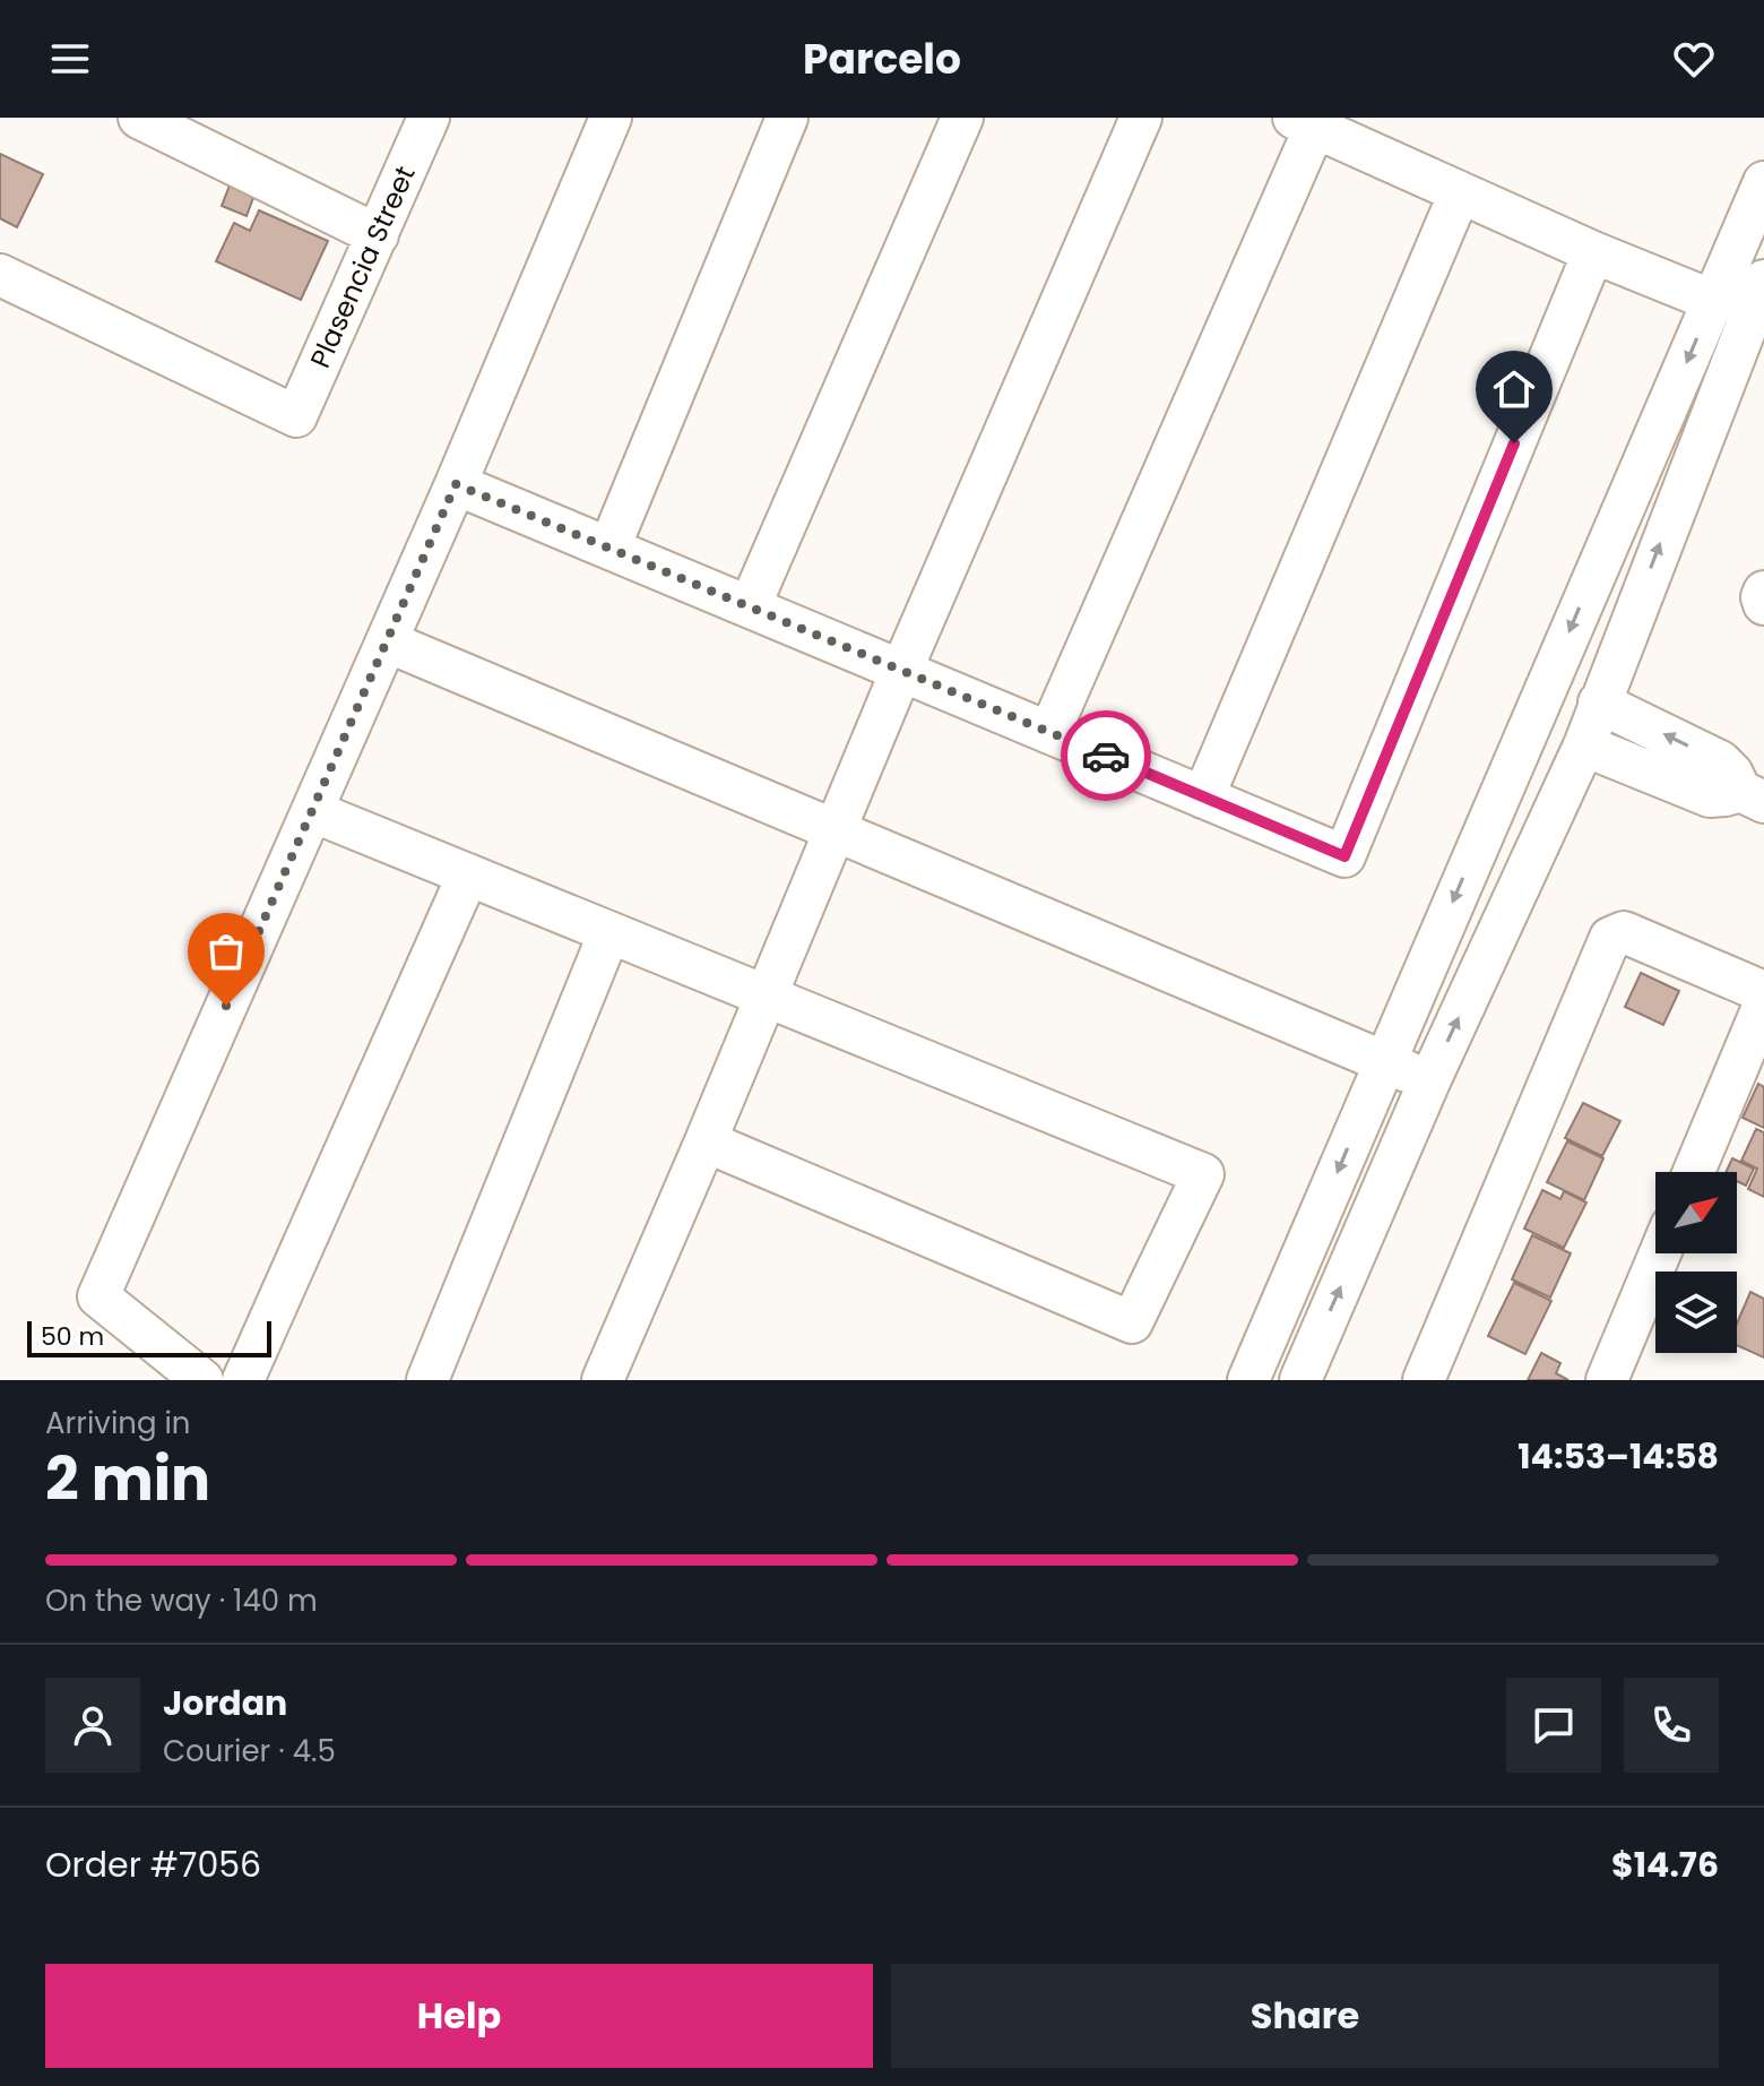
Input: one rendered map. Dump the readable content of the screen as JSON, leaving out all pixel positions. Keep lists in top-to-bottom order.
{
  "streets": {
    "street": ["Plasencia Street"]
  },
  "scale_bar": "50 m",
  "north": "top right",
  "page": {
    "header": "Parcelo",
    "scale": "50 m",
    "heading": ["2 min", "Arriving in", "14:53–14:58"],
    "panel": [
      "Jordan",
      "Courier · 4.5",
      "Order #7056",
      "$14.76"
    ],
    "bar": "On the way · 140 m",
    "buttons": ["Help", "Share"]
  }
}
